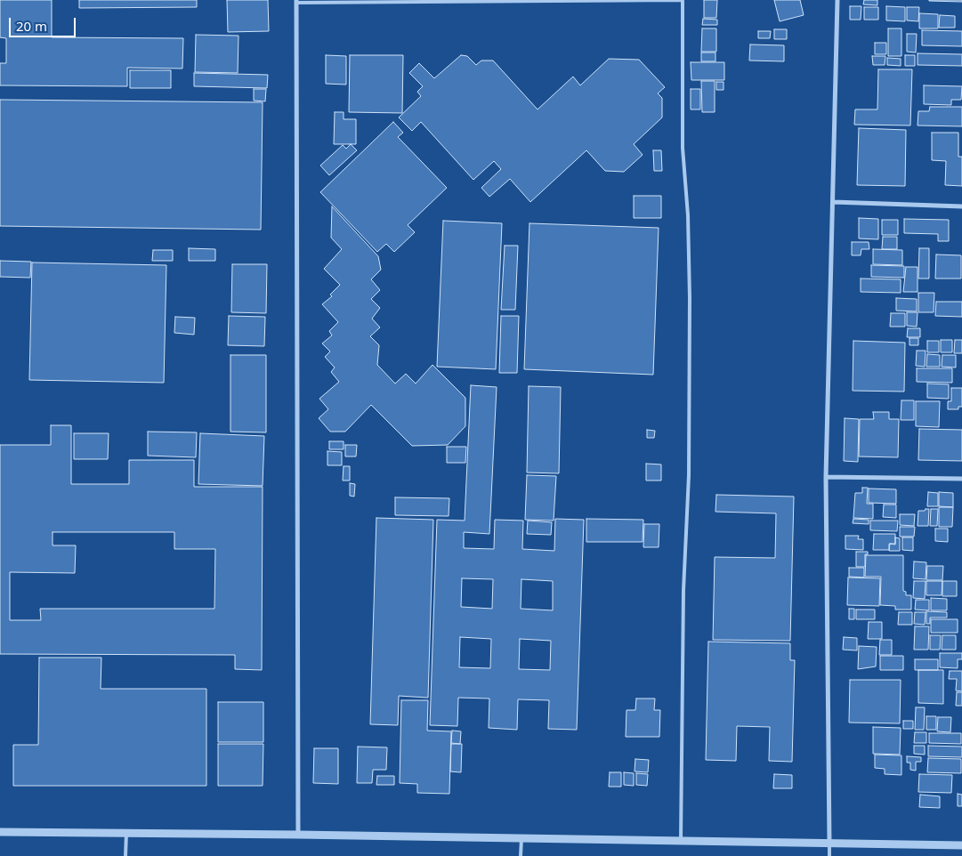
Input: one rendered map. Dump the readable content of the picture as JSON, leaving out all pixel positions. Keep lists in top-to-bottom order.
{
  "scale_bar": "20 m"
}
